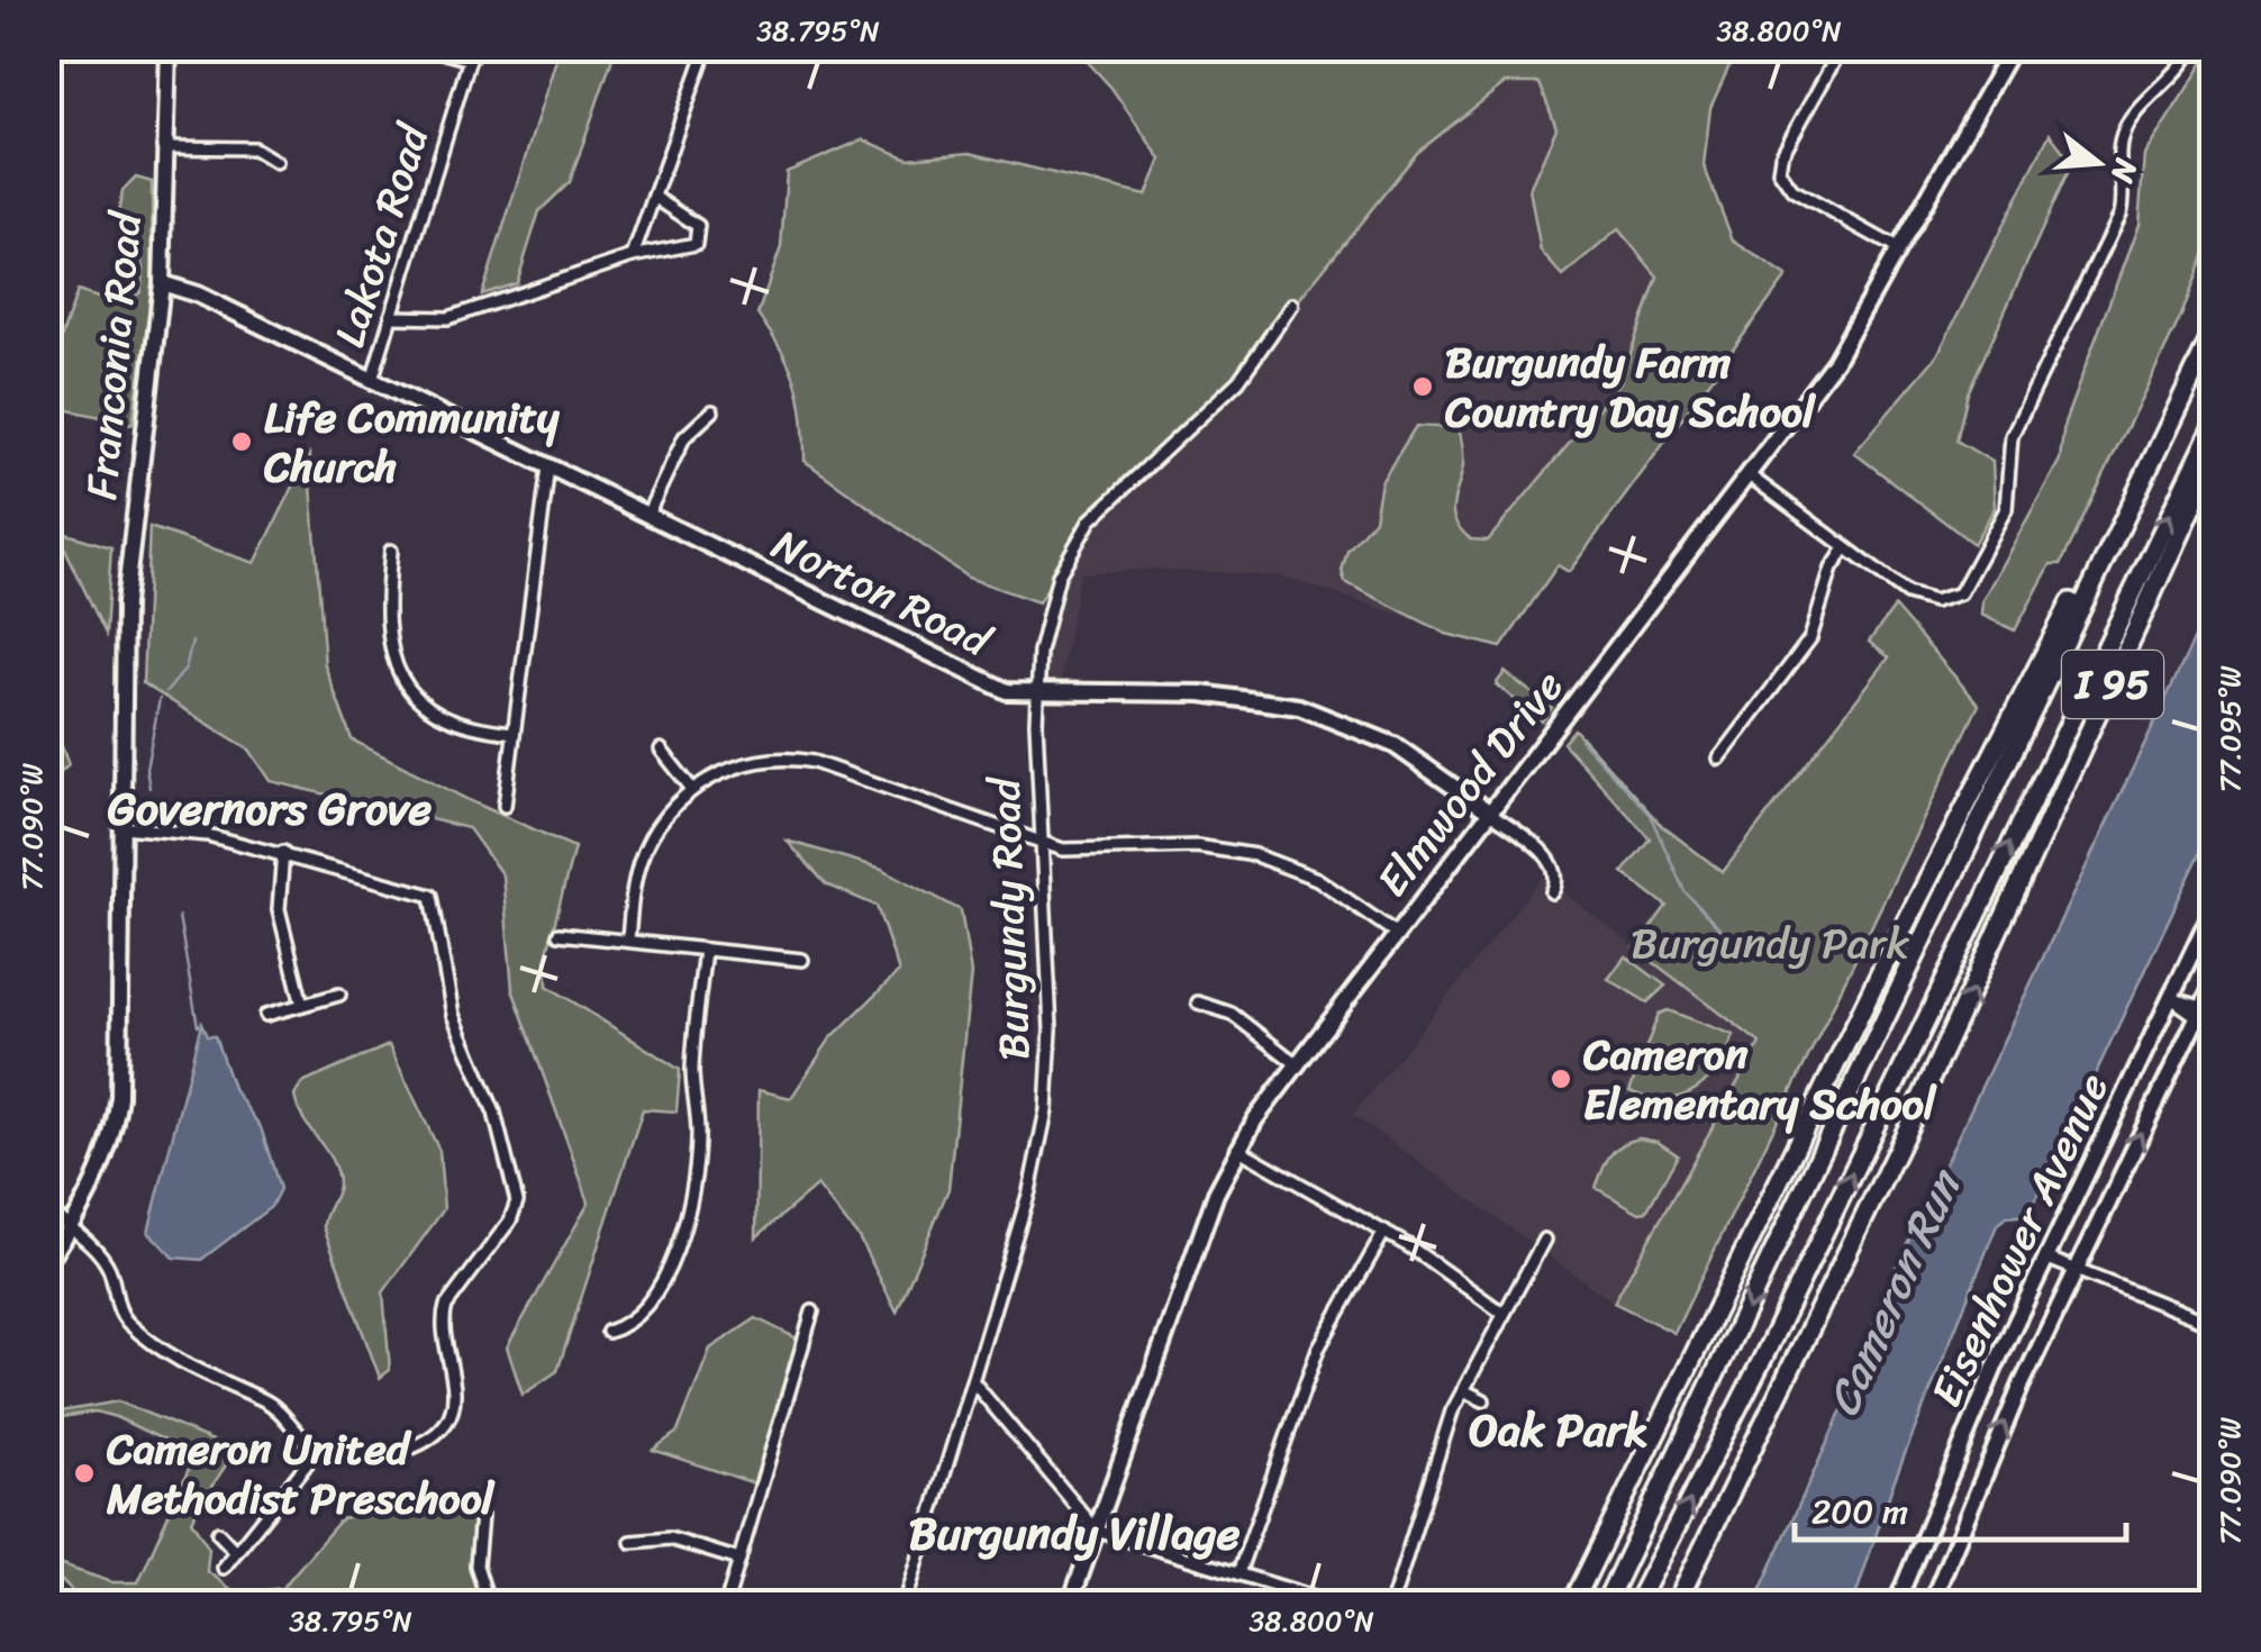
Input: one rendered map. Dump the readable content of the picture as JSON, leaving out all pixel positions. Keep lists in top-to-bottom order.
{
  "streets": {
    "highway": ["I 95"],
    "street": [
      "Lakota Road",
      "Franconia Road",
      "Norton Road",
      "Elmwood Drive",
      "Burgundy Road",
      "Eisenhower Avenue"
    ]
  },
  "crossings": [
    ["Lakota Road", "Norton Road"],
    ["Franconia Road", "Norton Road"],
    ["Norton Road", "Elmwood Drive"],
    ["Norton Road", "Burgundy Road"]
  ],
  "districts": ["Governors Grove", "Oak Park", "Burgundy Village"],
  "water": ["Cameron Run"],
  "parks": ["Burgundy Park"],
  "places": [
    "Burgundy Farm Country Day School",
    "Life Community Church",
    "Cameron Elementary School",
    "Cameron United Methodist Preschool"
  ],
  "scale_bar": "200 m",
  "north": "right",
  "coordinates": [
    "38.795°N",
    "38.800°N",
    "77.095°W",
    "77.090°W"
  ]
}
